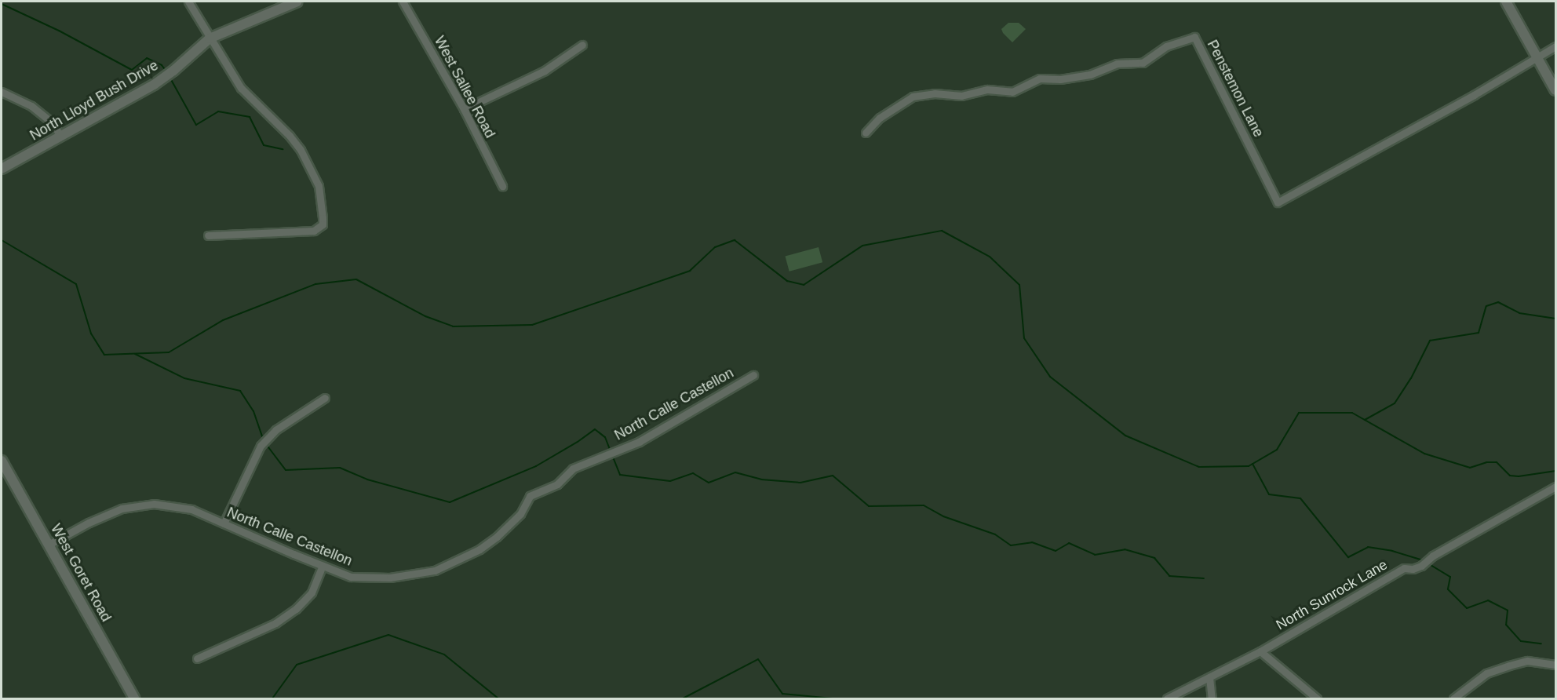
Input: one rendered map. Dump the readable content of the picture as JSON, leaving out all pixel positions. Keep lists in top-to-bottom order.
{
  "streets": {
    "street": [
      "West Sallee Road",
      "Penstemon Lane",
      "North Lloyd Bush Drive",
      "North Calle Castellon",
      "West Goret Road",
      "North Sunrock Lane"
    ]
  },
  "crossings": [
    ["North Calle Castellon", "West Goret Road"]
  ]
}
